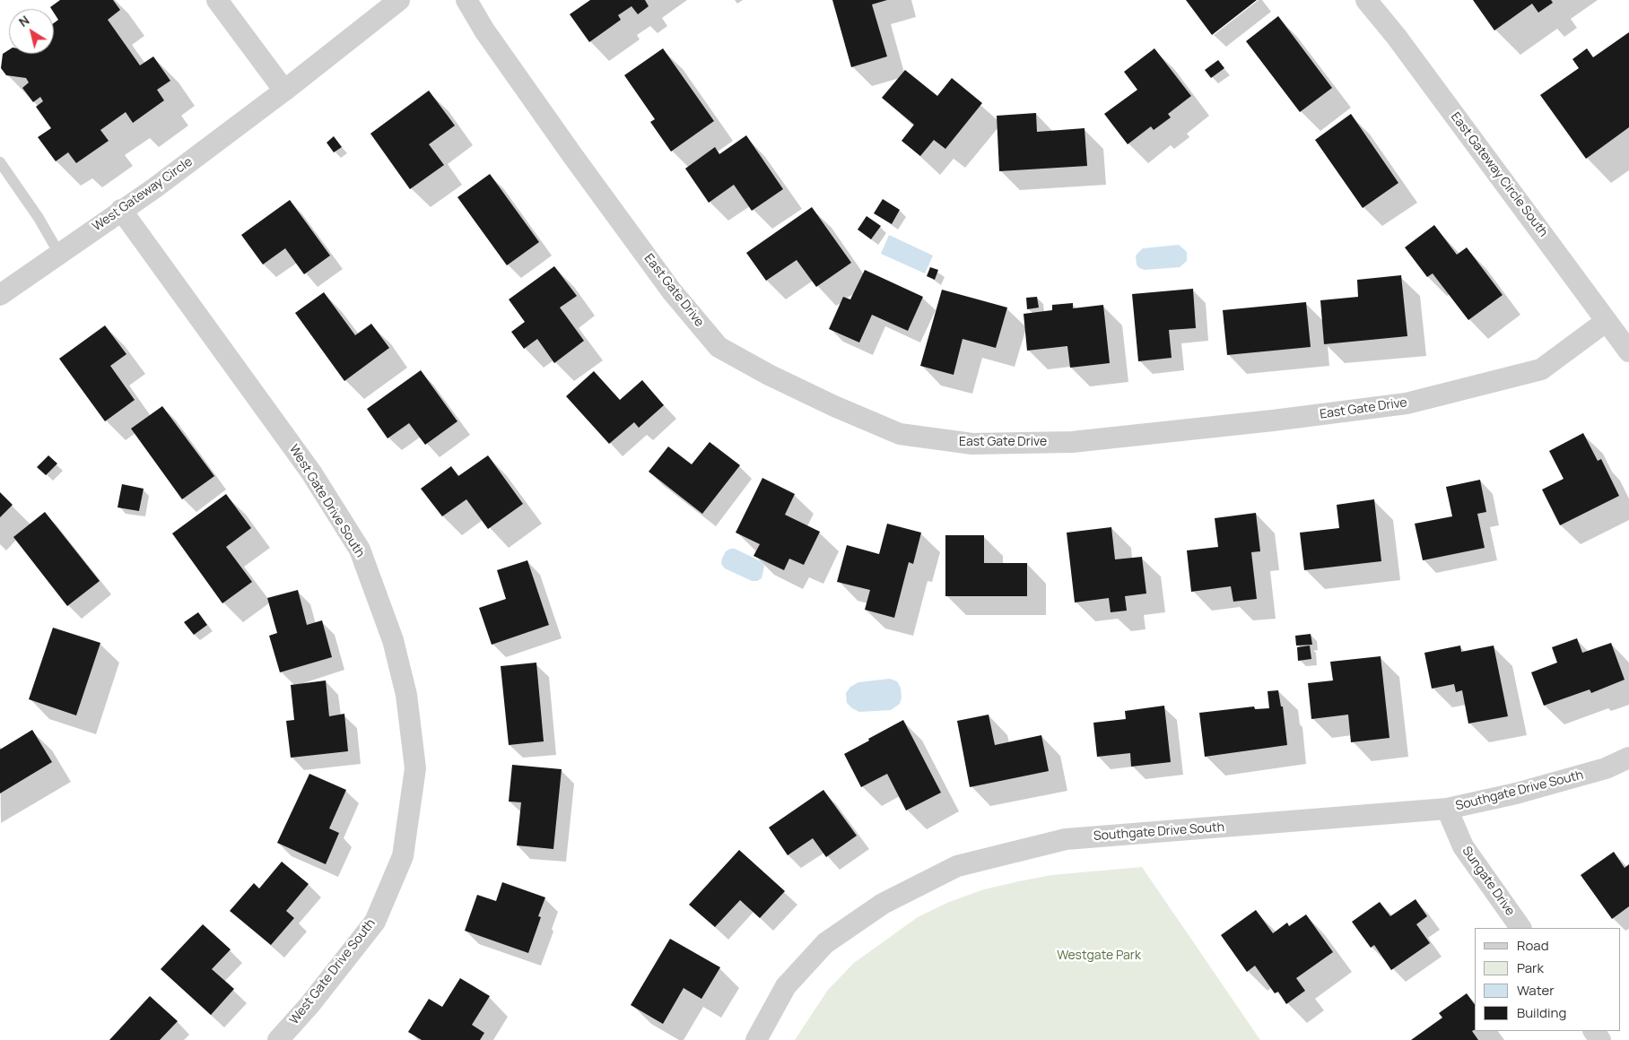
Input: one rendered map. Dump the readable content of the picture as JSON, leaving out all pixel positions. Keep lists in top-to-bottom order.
{
  "streets": {
    "street": [
      "East Gateway Circle South",
      "West Gateway Circle",
      "East Gate Drive",
      "West Gate Drive South",
      "Southgate Drive South",
      "Sungate Drive"
    ]
  },
  "crossings": [
    ["East Gateway Circle South", "East Gate Drive"],
    ["West Gateway Circle", "West Gate Drive South"],
    ["Southgate Drive South", "Sungate Drive"]
  ],
  "parks": ["Westgate Park"],
  "legend": [
    "Road",
    "Park",
    "Water",
    "Building"
  ],
  "north": "top left"
}
